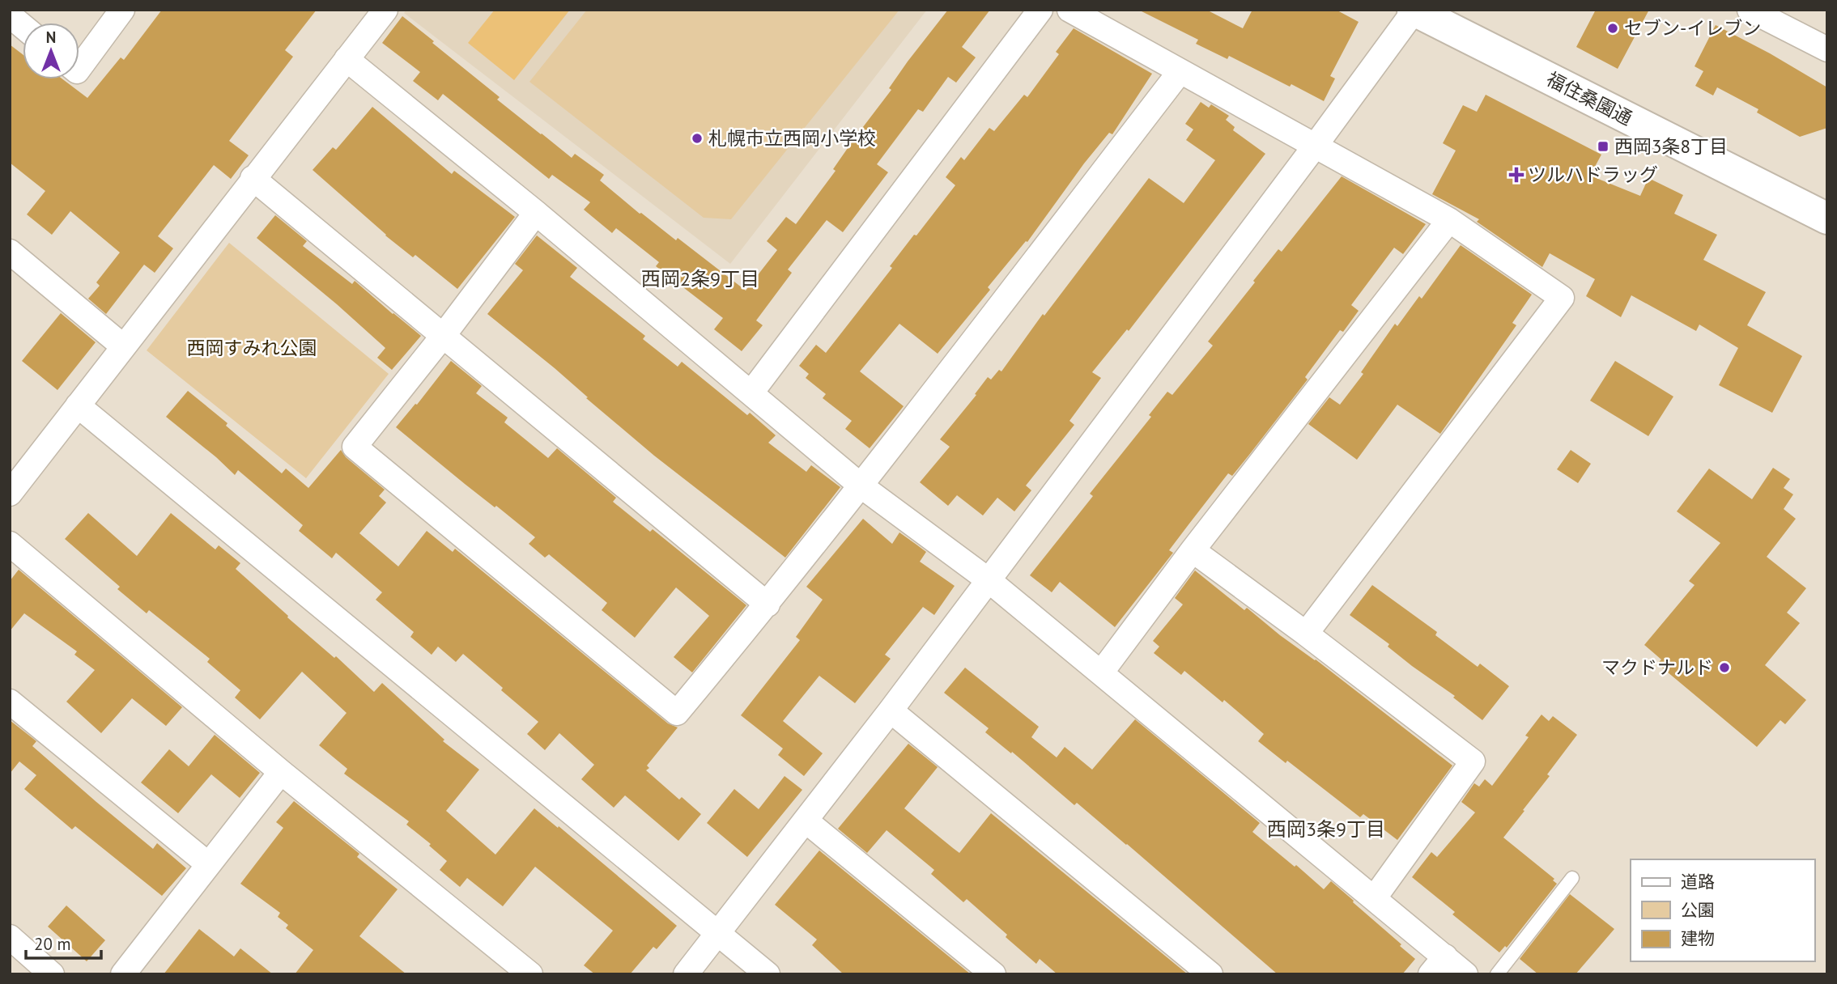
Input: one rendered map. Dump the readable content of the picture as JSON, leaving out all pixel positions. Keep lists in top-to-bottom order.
{
  "streets": {
    "street": ["福住桑園通"]
  },
  "districts": ["西岡2条9丁目", "西岡3条9丁目"],
  "parks": ["西岡すみれ公園"],
  "places": {
    "other": ["セブン-イレブン", "札幌市立西岡小学校", "マクドナルド"],
    "transit": ["西岡3条8丁目"],
    "health": ["ツルハドラッグ"]
  },
  "legend": ["道路", "公園", "建物"],
  "scale_bar": "20 m",
  "north": "top"
}
